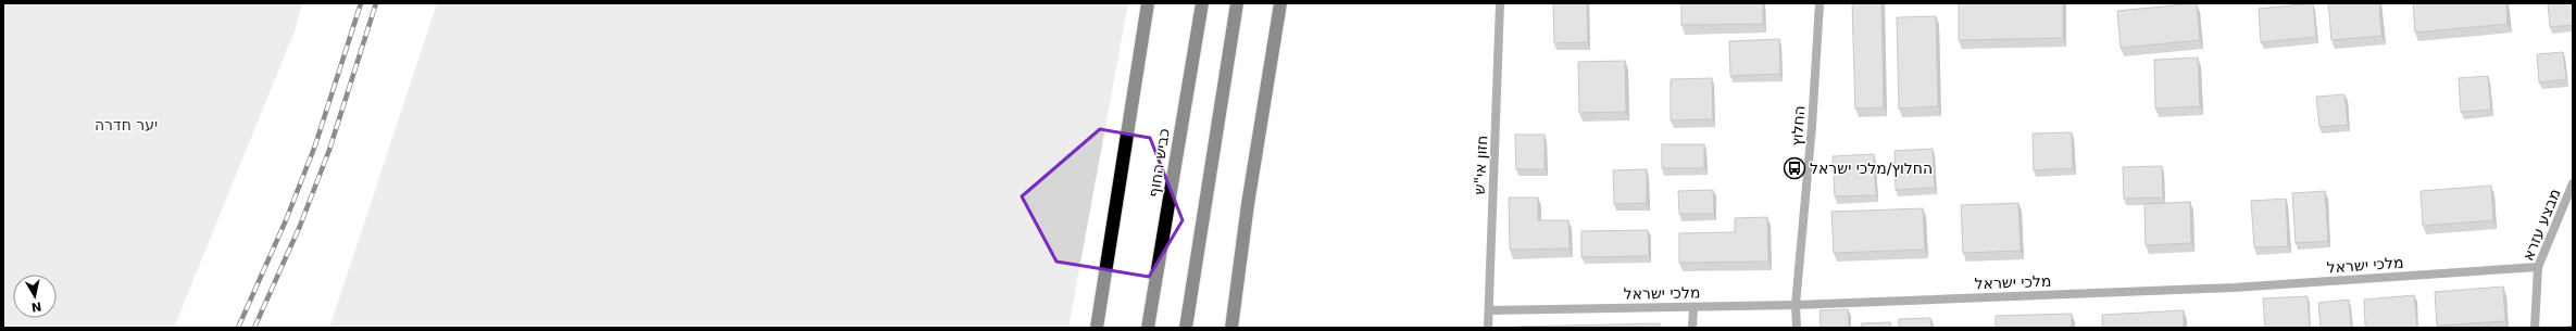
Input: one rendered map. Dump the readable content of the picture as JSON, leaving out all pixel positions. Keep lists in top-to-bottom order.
{
  "streets": {
    "highway": ["כביש החוף"],
    "street": [
      "החלוץ",
      "חזון אי\"ש",
      "מבצע עזרא",
      "מלכי ישראל"
    ]
  },
  "crossings": [
    ["החלוץ", "מלכי ישראל"],
    ["חזון אי\"ש", "מלכי ישראל"],
    ["מבצע עזרא", "מלכי ישראל"]
  ],
  "parks": ["יער חדרה"],
  "places": {
    "bus stop": ["החלוץ/מלכי ישראל"]
  },
  "north": "bottom"
}
